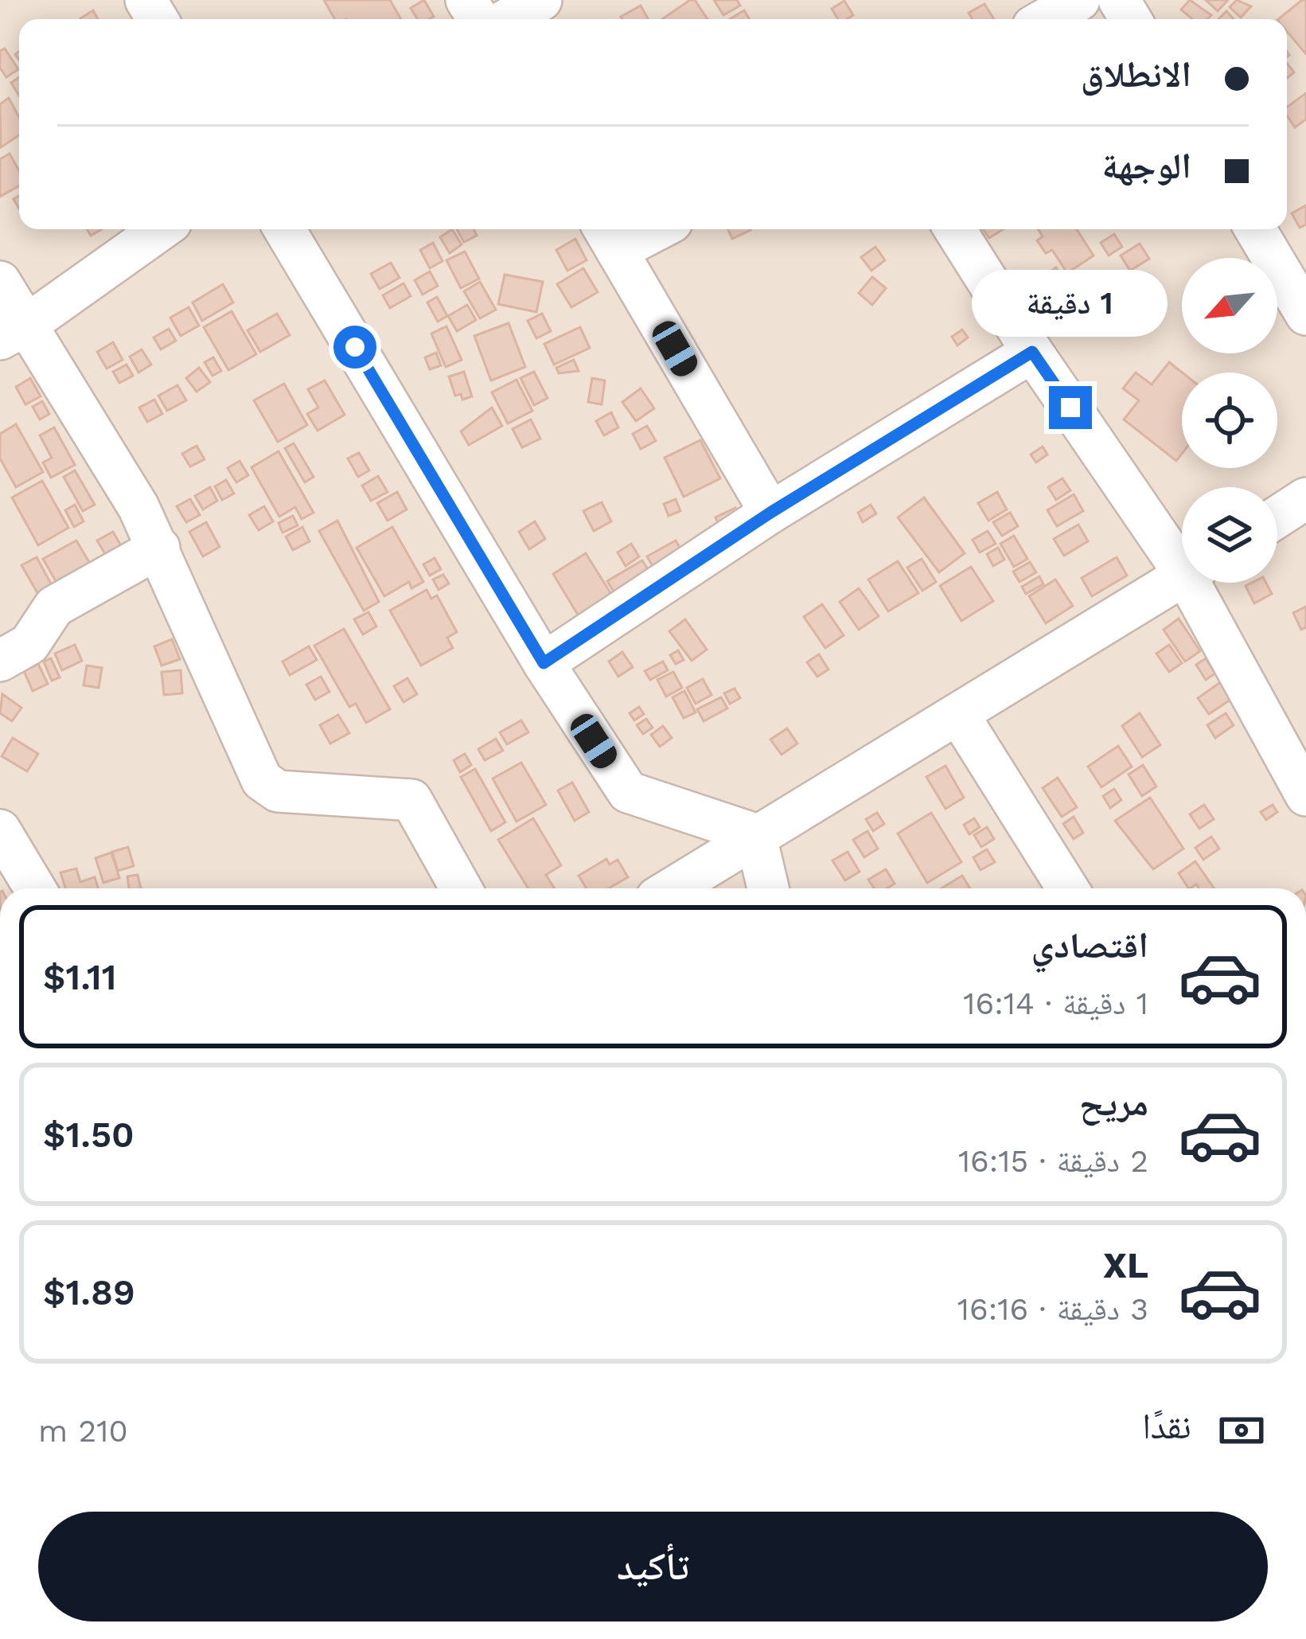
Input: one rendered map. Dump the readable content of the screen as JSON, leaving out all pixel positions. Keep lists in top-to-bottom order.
{
  "north": "bottom left",
  "page": {
    "banner": ["الانطلاق", "الوجهة"],
    "bubble": "1 دقيقة",
    "list": [
      {
        "name": "اقتصادي",
        "note": "1 دقيقة · 16:14",
        "value": "$1.11"
      },
      {
        "name": "مريح",
        "note": "2 دقيقة · 16:15",
        "value": "$1.50"
      },
      {
        "name": "XL",
        "note": "3 دقيقة · 16:16",
        "value": "$1.89"
      }
    ],
    "pay": ["نقدًا", "210 m"],
    "buttons": "تأكيد"
  }
}
